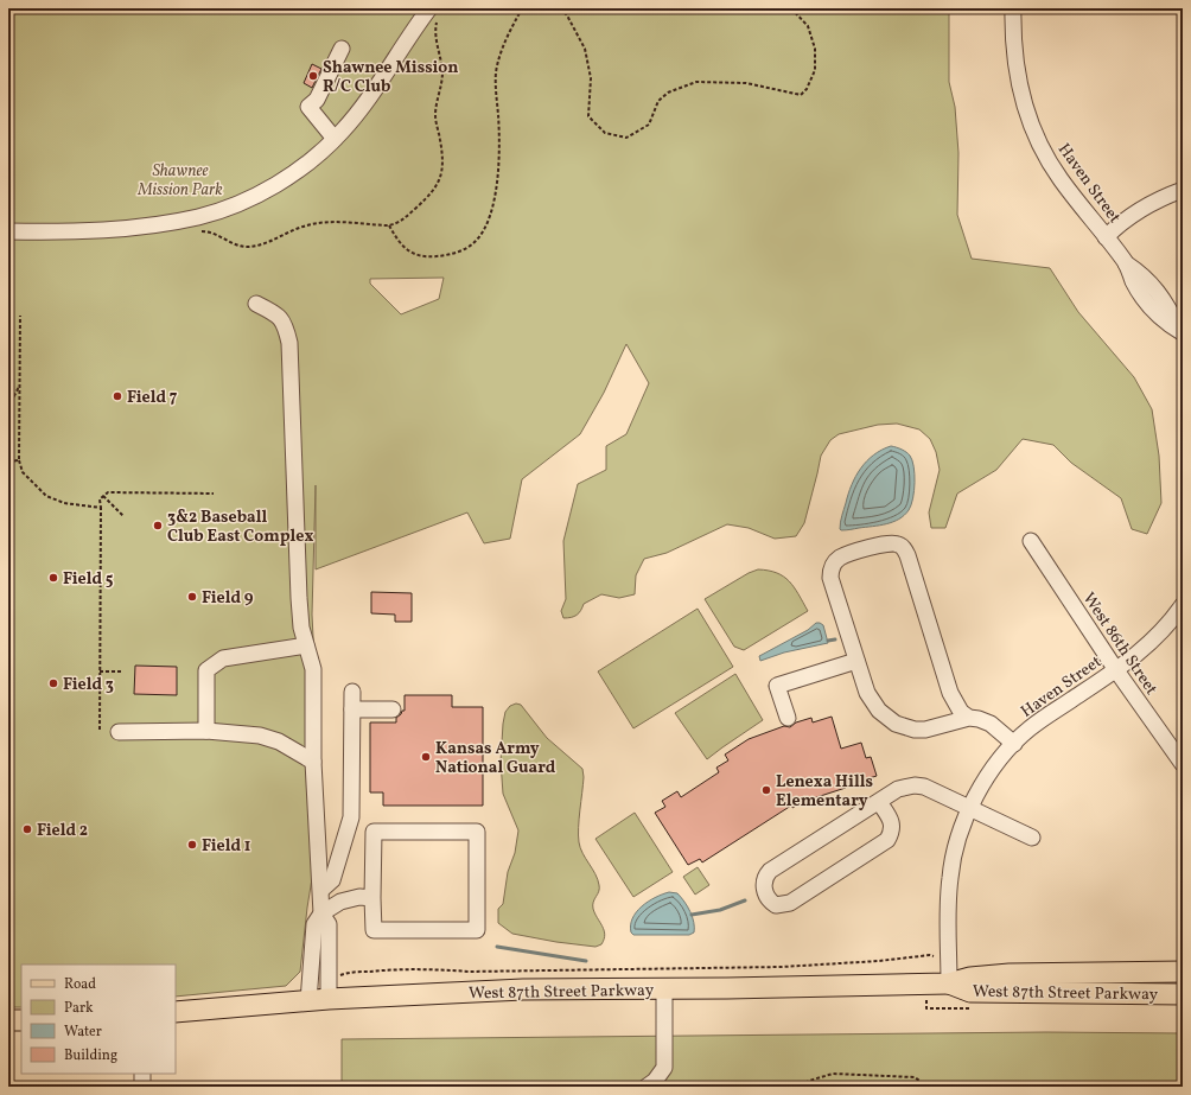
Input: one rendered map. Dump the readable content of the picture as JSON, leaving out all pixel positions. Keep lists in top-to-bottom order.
{
  "streets": {
    "main road": ["West 87th Street Parkway"],
    "street": ["Haven Street", "West 86th Street"]
  },
  "crossings": [
    ["Haven Street", "West 86th Street"],
    ["Haven Street", "West 87th Street Parkway"]
  ],
  "parks": ["Shawnee Mission Park"],
  "places": [
    "Shawnee Mission R/C Club",
    "Field 7",
    "3&2 Baseball Club East Complex",
    "Field 5",
    "Field 9",
    "Field 3",
    "Kansas Army National Guard",
    "Lenexa Hills Elementary",
    "Field 2",
    "Field 1"
  ],
  "legend": [
    "Road",
    "Park",
    "Water",
    "Building"
  ]
}
